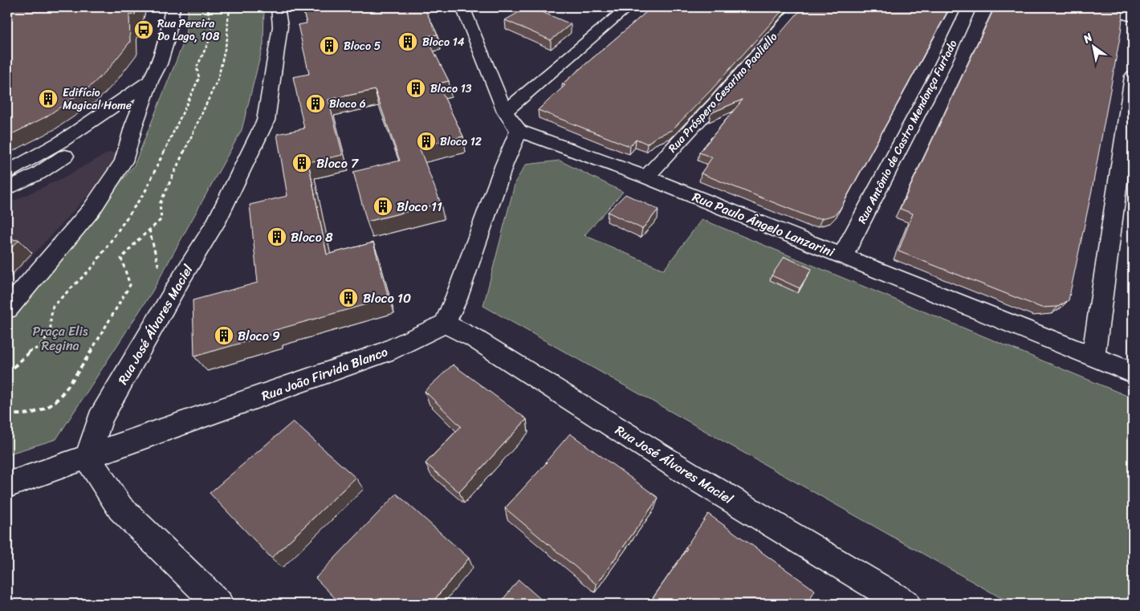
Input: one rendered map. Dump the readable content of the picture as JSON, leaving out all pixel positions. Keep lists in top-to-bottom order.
{
  "streets": {
    "street": [
      "Rua Próspero Cesarino Paoliello",
      "Rua Antônio de Castro Mendonça Furtado",
      "Rua Paulo Ângelo Lanzarini",
      "Rua José Álvares Maciel",
      "Rua João Firvida Blanco"
    ]
  },
  "crossings": [
    ["Rua Próspero Cesarino Paoliello", "Rua Paulo Ângelo Lanzarini"],
    ["Rua Antônio de Castro Mendonça Furtado", "Rua Paulo Ângelo Lanzarini"],
    ["Rua José Álvares Maciel", "Rua João Firvida Blanco"]
  ],
  "parks": ["Praça Elis Regina"],
  "places": {
    "bus stop": ["Rua Pereira Do Lago, 108"],
    "building": [
      "Bloco 14",
      "Bloco 5",
      "Bloco 13",
      "Edifício Magical Home",
      "Bloco 6",
      "Bloco 12",
      "Bloco 7",
      "Bloco 11",
      "Bloco 8",
      "Bloco 10",
      "Bloco 9"
    ]
  },
  "north": "top left"
}
